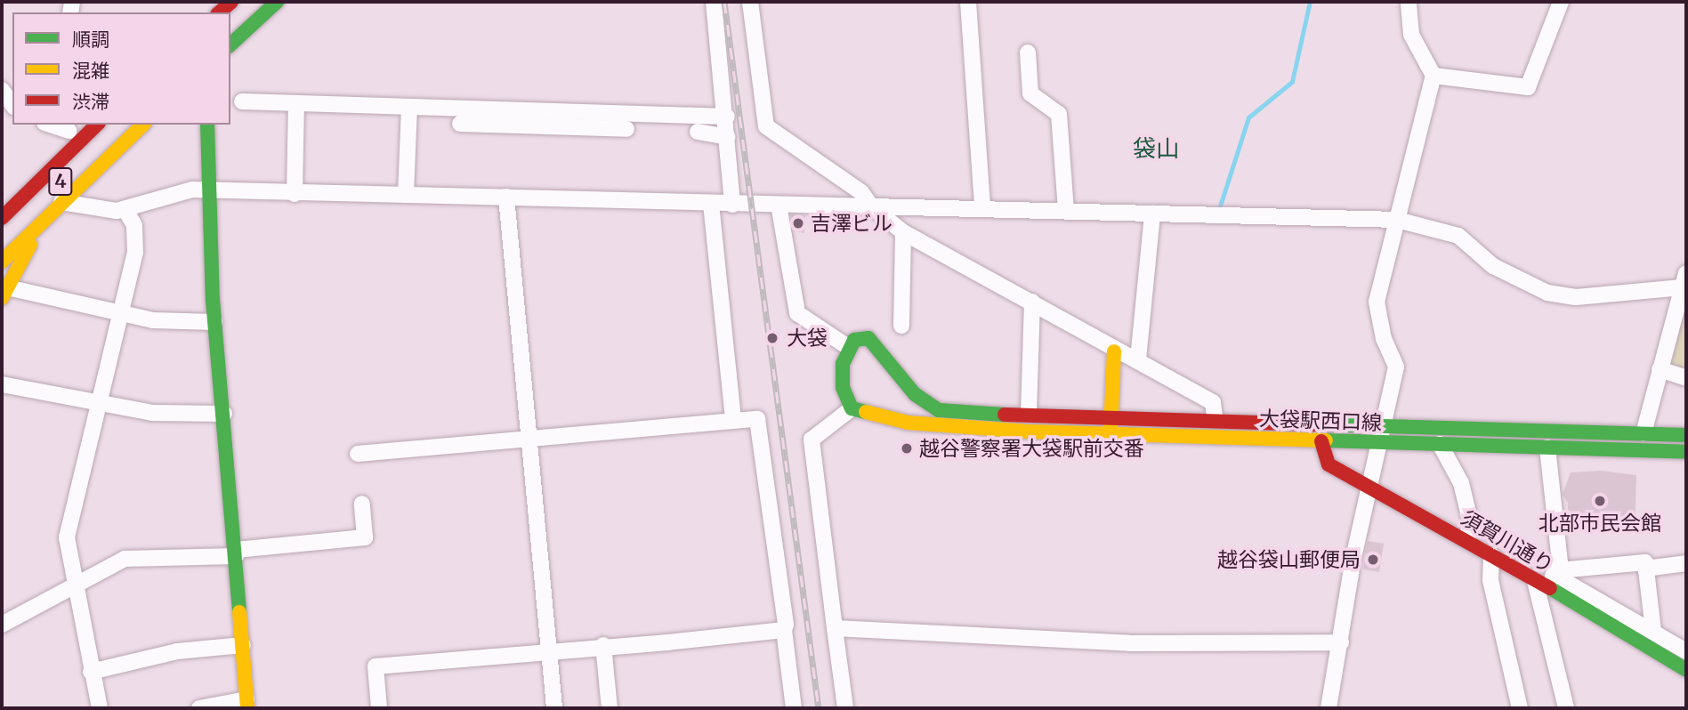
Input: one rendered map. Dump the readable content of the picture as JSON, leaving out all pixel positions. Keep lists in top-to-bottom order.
{
  "streets": {
    "main road": ["4", "大袋駅西口線", "須賀川通り"]
  },
  "crossings": [
    ["大袋駅西口線", "須賀川通り"]
  ],
  "districts": ["袋山"],
  "places": [
    "吉澤ビル",
    "大袋",
    "越谷警察署大袋駅前交番",
    "北部市民会館",
    "越谷袋山郵便局"
  ],
  "legend": ["順調", "混雑", "渋滞"]
}
